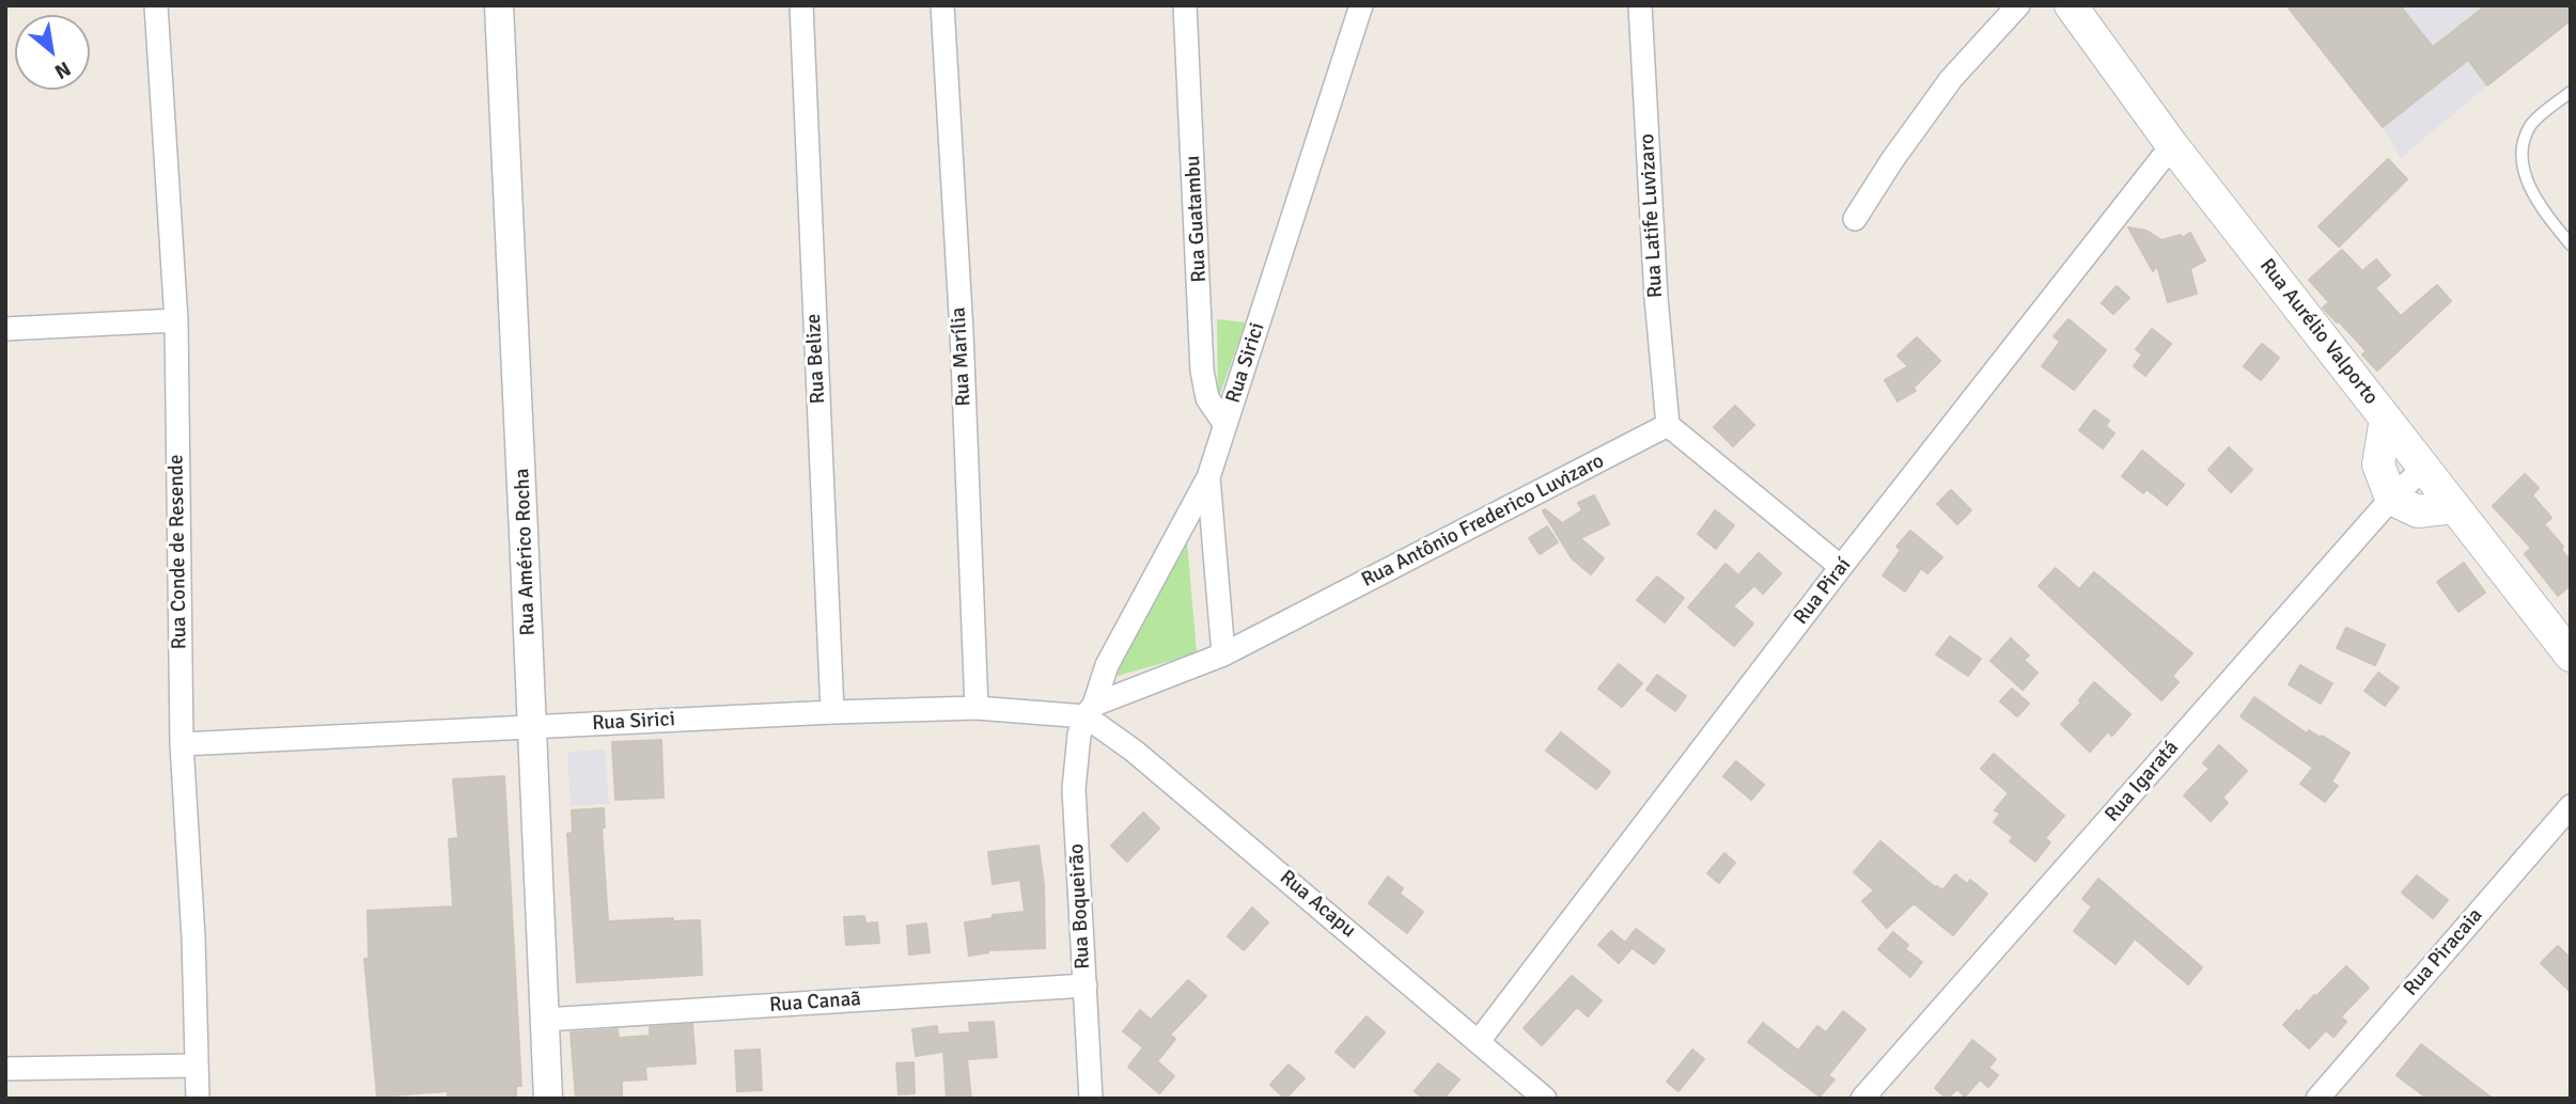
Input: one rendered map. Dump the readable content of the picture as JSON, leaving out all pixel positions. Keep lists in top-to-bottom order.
{
  "streets": {
    "main road": ["Rua Aurélio Valporto"],
    "street": [
      "Rua Latife Luvizaro",
      "Rua Guatambu",
      "Rua Marília",
      "Rua Belize",
      "Rua Sirici",
      "Rua Antônio Frederico Luvizaro",
      "Rua Conde de Resende",
      "Rua Américo Rocha",
      "Rua Piraí",
      "Rua Igaratá",
      "Rua Acapu",
      "Rua Boqueirão",
      "Rua Piracaia",
      "Rua Canaã"
    ]
  },
  "crossings": [
    ["Rua Latife Luvizaro", "Rua Antônio Frederico Luvizaro"],
    ["Rua Guatambu", "Rua Sirici"],
    ["Rua Aurélio Valporto", "Rua Piraí"],
    ["Rua Aurélio Valporto", "Rua Igaratá"],
    ["Rua Marília", "Rua Sirici"],
    ["Rua Belize", "Rua Sirici"],
    ["Rua Sirici", "Rua Antônio Frederico Luvizaro"],
    ["Rua Sirici", "Rua Conde de Resende"],
    ["Rua Sirici", "Rua Américo Rocha"],
    ["Rua Sirici", "Rua Acapu"],
    ["Rua Sirici", "Rua Boqueirão"],
    ["Rua Antônio Frederico Luvizaro", "Rua Acapu"],
    ["Rua Antônio Frederico Luvizaro", "Rua Boqueirão"],
    ["Rua Américo Rocha", "Rua Canaã"],
    ["Rua Piraí", "Rua Acapu"],
    ["Rua Acapu", "Rua Boqueirão"],
    ["Rua Boqueirão", "Rua Canaã"]
  ],
  "north": "bottom right"
}
